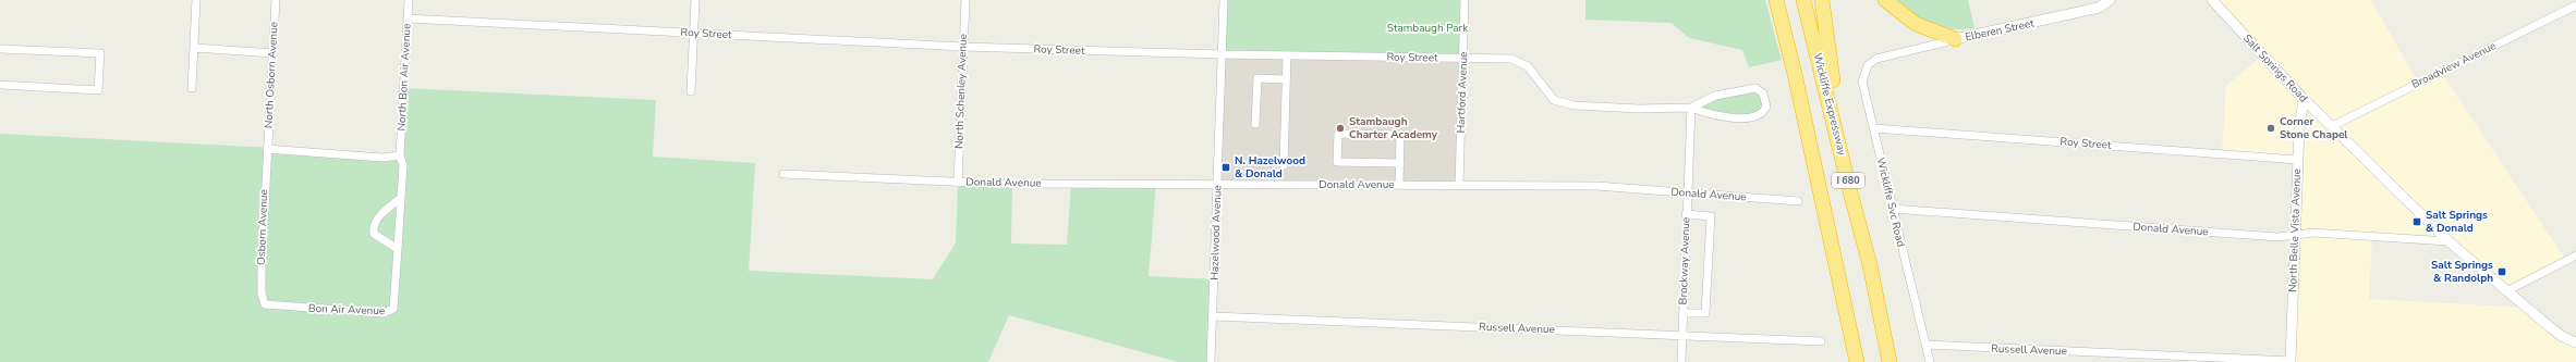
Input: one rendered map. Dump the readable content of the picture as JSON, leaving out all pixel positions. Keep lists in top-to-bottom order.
{
  "streets": {
    "highway": ["Wickliffe Expressway", "I 680"],
    "street": [
      "Elberen Street",
      "Roy Street",
      "Broadview Avenue",
      "Salt Springs Road",
      "North Osborn Avenue",
      "North Bon Air Avenue",
      "North Schenley Avenue",
      "Hartford Avenue",
      "Donald Avenue",
      "Wickliffe Svc Road",
      "Osborn Avenue",
      "North Belle Vista Avenue",
      "Hazelwood Avenue",
      "Brockway Avenue",
      "Bon Air Avenue",
      "Russell Avenue"
    ]
  },
  "crossings": [
    ["Elberen Street", "Wickliffe Svc Road"],
    ["Roy Street", "North Bon Air Avenue"],
    ["Roy Street", "North Schenley Avenue"],
    ["Roy Street", "Hartford Avenue"],
    ["Roy Street", "Wickliffe Svc Road"],
    ["Roy Street", "North Belle Vista Avenue"],
    ["Roy Street", "Hazelwood Avenue"],
    ["Roy Street", "Brockway Avenue"],
    ["Broadview Avenue", "Salt Springs Road"],
    ["Salt Springs Road", "Donald Avenue"],
    ["Salt Springs Road", "North Belle Vista Avenue"],
    ["North Osborn Avenue", "Osborn Avenue"],
    ["North Bon Air Avenue", "Bon Air Avenue"],
    ["North Schenley Avenue", "Donald Avenue"],
    ["Hartford Avenue", "Donald Avenue"],
    ["Donald Avenue", "Wickliffe Svc Road"],
    ["Donald Avenue", "North Belle Vista Avenue"],
    ["Donald Avenue", "Hazelwood Avenue"],
    ["Donald Avenue", "Brockway Avenue"],
    ["Wickliffe Svc Road", "Russell Avenue"],
    ["Osborn Avenue", "Bon Air Avenue"],
    ["North Belle Vista Avenue", "Russell Avenue"],
    ["Hazelwood Avenue", "Russell Avenue"],
    ["Brockway Avenue", "Russell Avenue"]
  ],
  "parks": ["Stambaugh Park"],
  "places": {
    "other": ["Stambaugh Charter Academy", "Corner Stone Chapel"],
    "transit": ["N. Hazelwood & Donald", "Salt Springs & Donald", "Salt Springs & Randolph"]
  }
}
